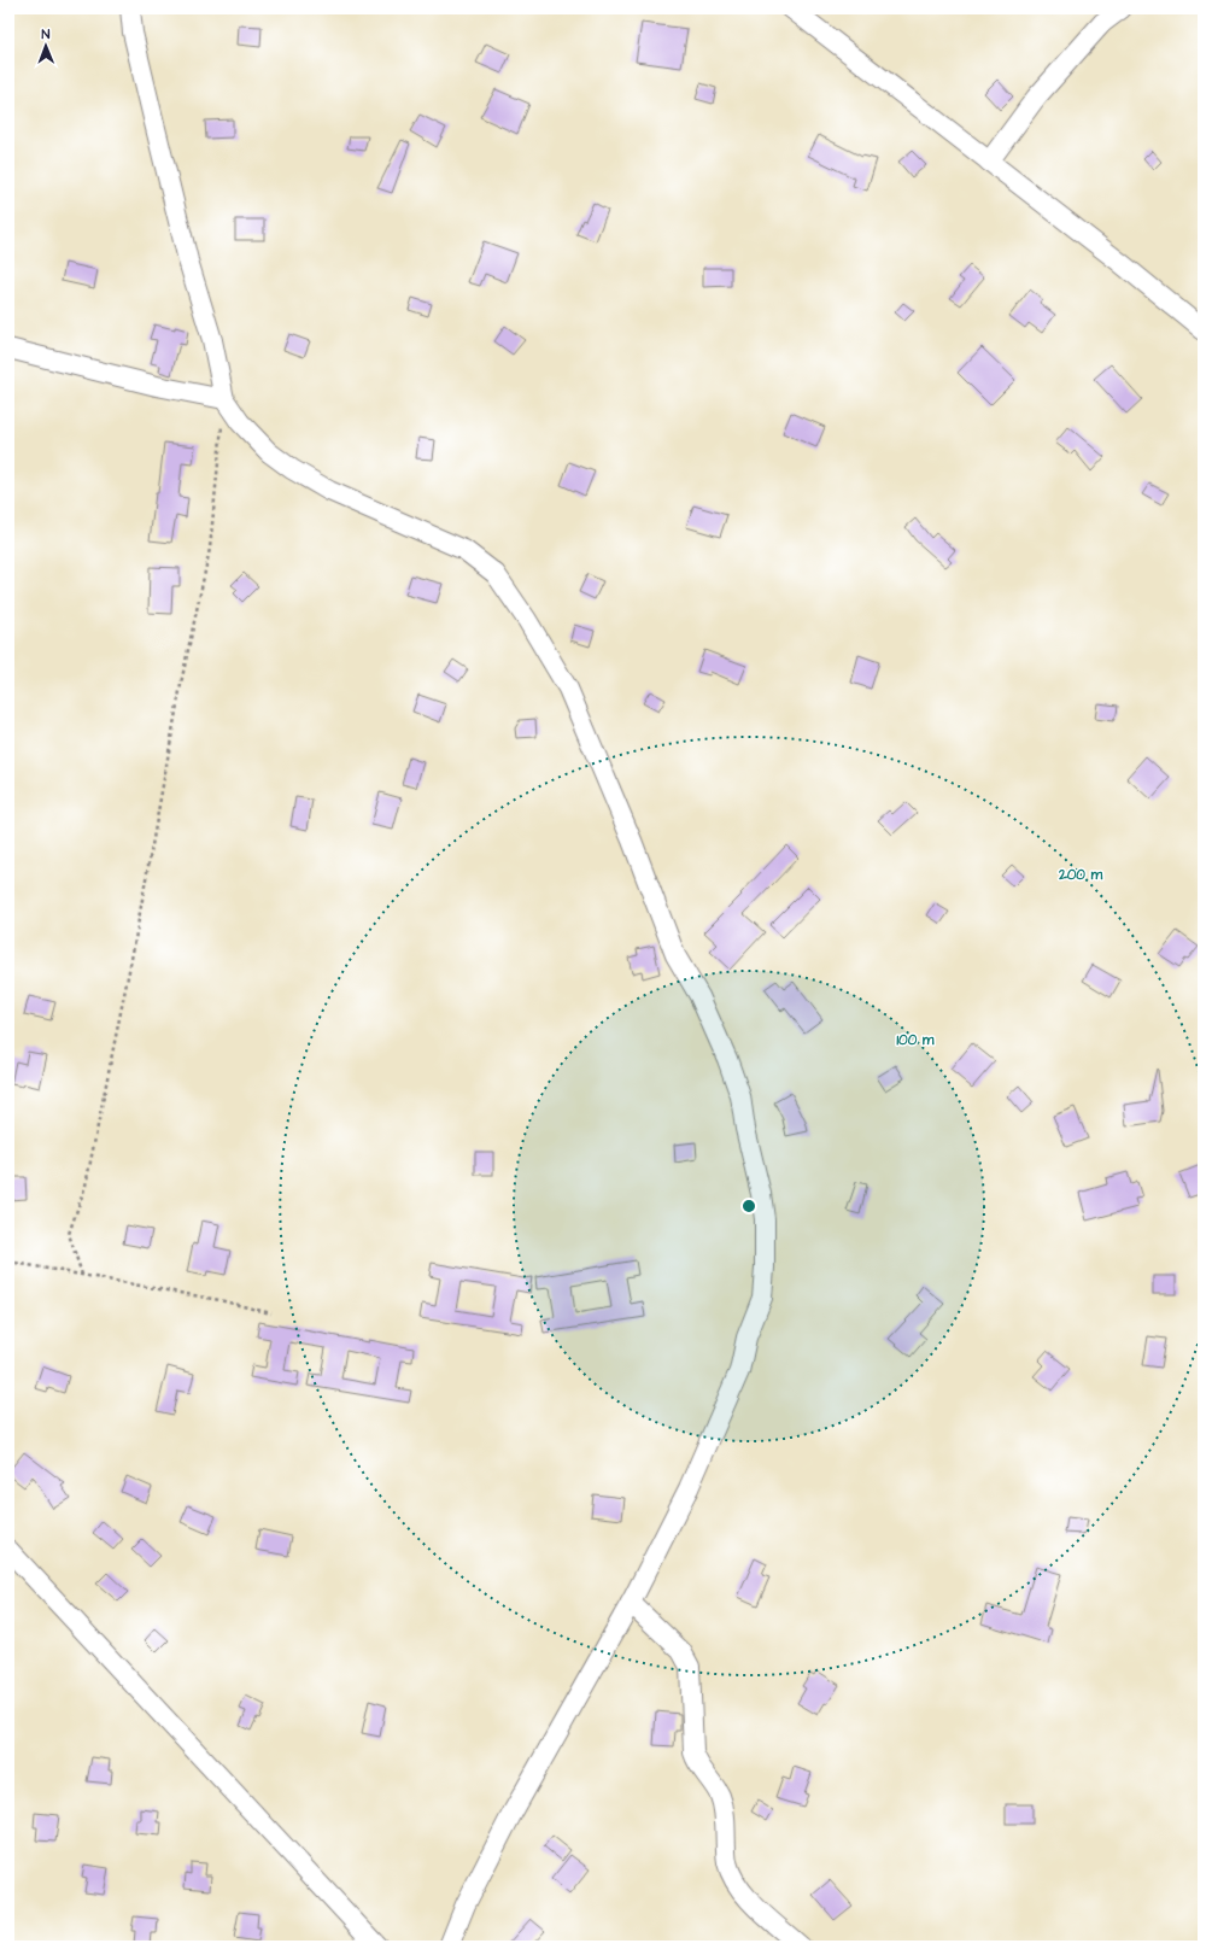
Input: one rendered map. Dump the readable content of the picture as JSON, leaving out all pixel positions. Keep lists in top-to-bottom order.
{
  "north": "top",
  "rings": ["200 m", "100 m"]
}
